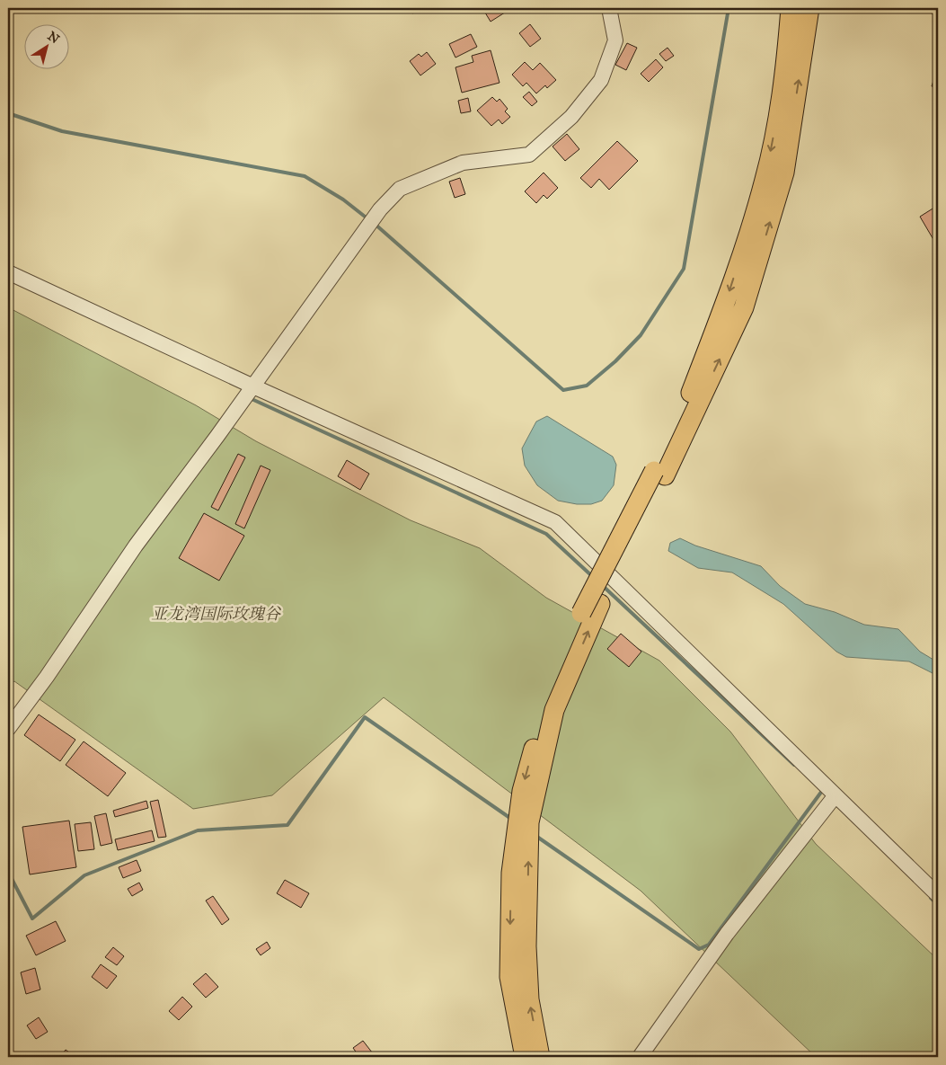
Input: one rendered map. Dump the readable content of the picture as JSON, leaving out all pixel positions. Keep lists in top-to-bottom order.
{
  "parks": ["亚龙湾国际玫瑰谷"],
  "north": "top right"
}
